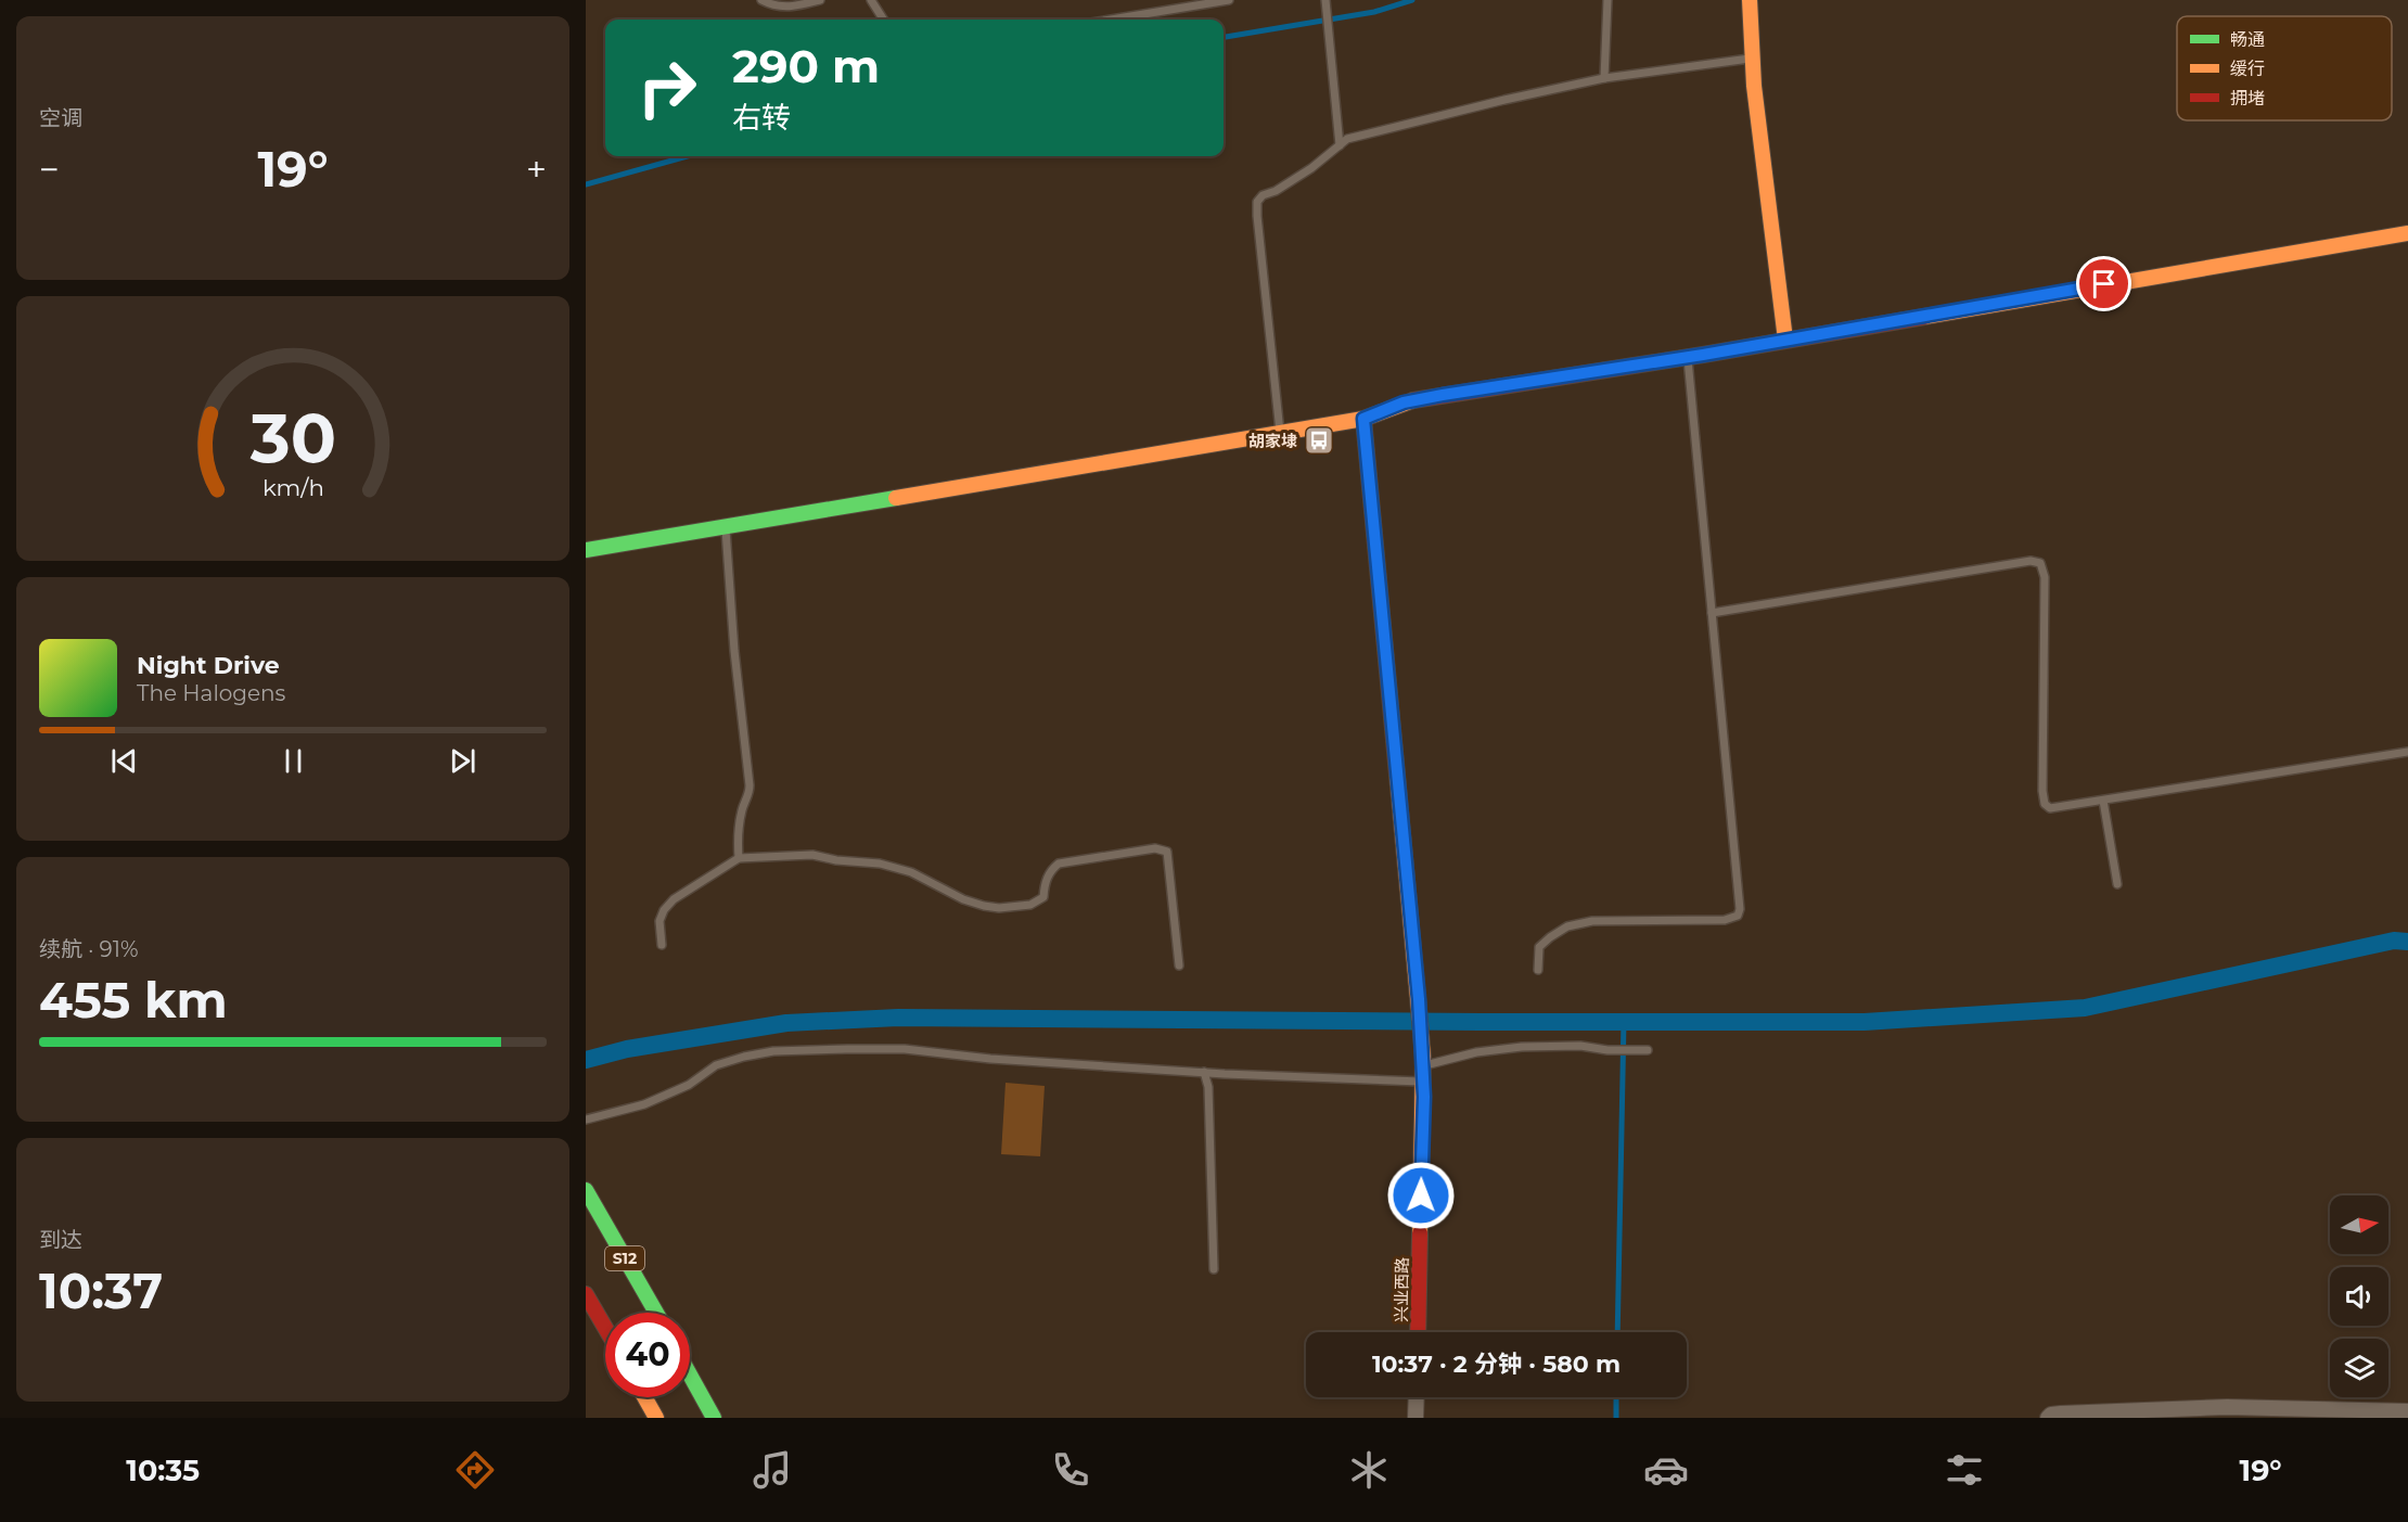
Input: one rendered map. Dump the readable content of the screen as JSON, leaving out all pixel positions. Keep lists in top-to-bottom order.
{
  "streets": {
    "main road": ["S12", "兴业西路"]
  },
  "places": {
    "bus stop": ["胡家埭"]
  },
  "legend": ["畅通", "缓行", "拥堵"],
  "north": "right",
  "page": {
    "tile": [
      "空调",
      ["续航 · 91%", "455 km"],
      ["到达", "10:37"]
    ],
    "turn": ["290 m", "右转"],
    "heat": ["−", "19°", "+"],
    "song": ["Night Drive", "The Halogens"],
    "limit": "40",
    "trip": "10:37 · 2 分钟 · 580 m",
    "tabs": ["10:35", "19°"],
    "gauge": ["30", "km/h"]
  }
}
